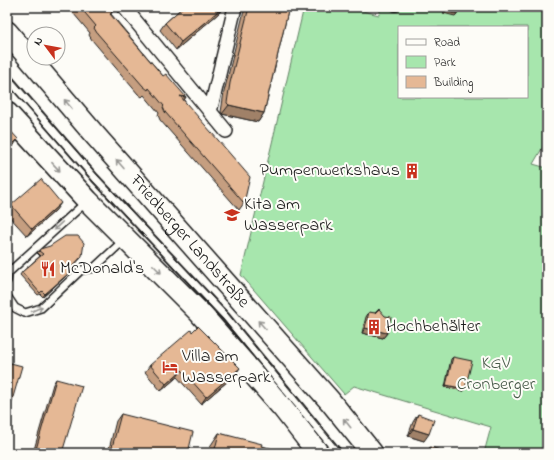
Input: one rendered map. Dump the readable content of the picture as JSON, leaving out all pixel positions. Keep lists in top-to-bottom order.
{
  "streets": {
    "main road": ["Friedberger Landstraße"]
  },
  "parks": ["KGV Cronberger"],
  "places": {
    "building": ["Pumpenwerkshaus", "Hochbehälter"],
    "school or university": ["Kita am Wasserpark"],
    "restaurant": ["McDonald's"],
    "hotel": ["Villa am Wasserpark"]
  },
  "legend": ["Road", "Park", "Building"],
  "north": "top left"
}
